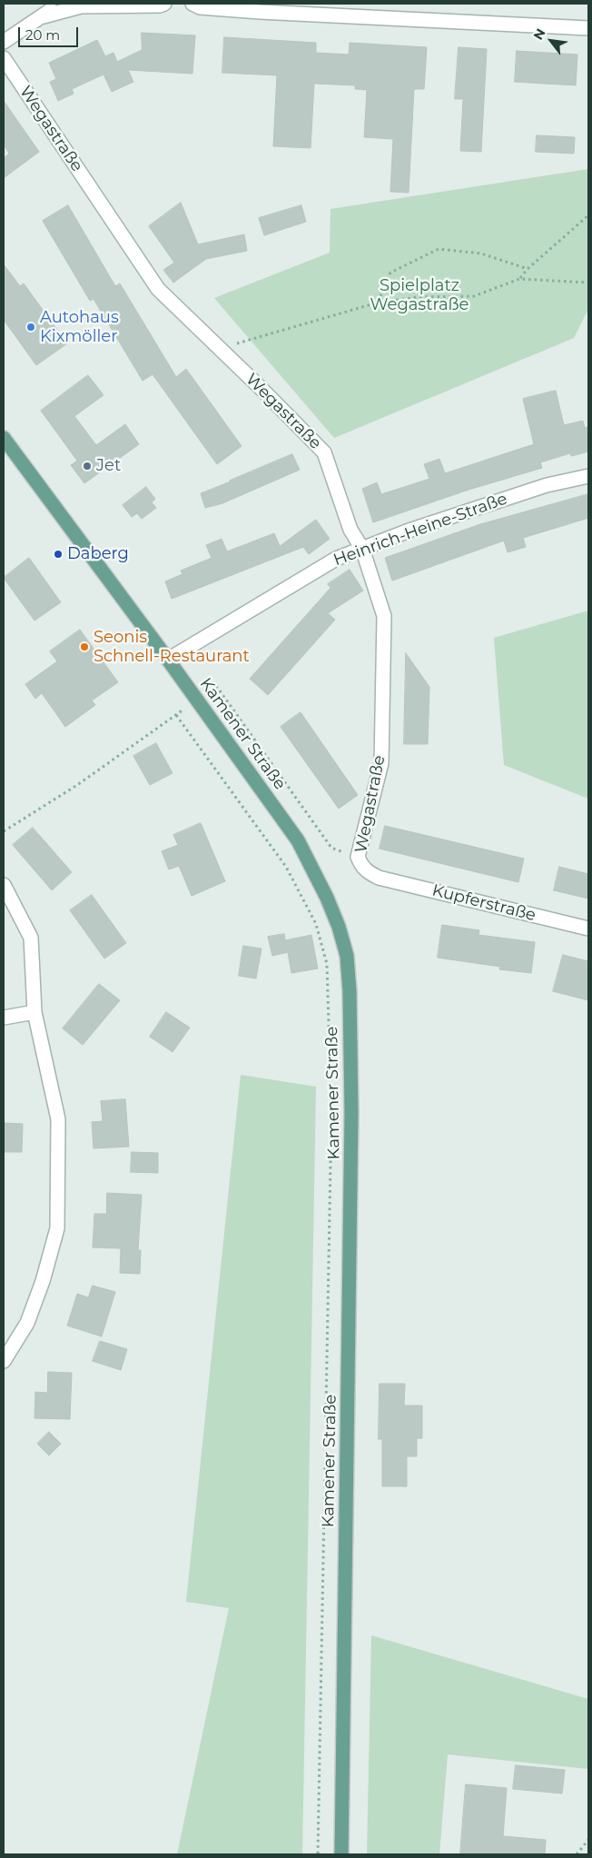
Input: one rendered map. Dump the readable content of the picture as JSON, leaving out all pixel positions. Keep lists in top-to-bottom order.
{
  "streets": {
    "main road": ["Kamener Straße"],
    "street": ["Wegastraße", "Heinrich-Heine-Straße", "Kupferstraße"]
  },
  "crossings": [
    ["Wegastraße", "Heinrich-Heine-Straße"],
    ["Wegastraße", "Kupferstraße"],
    ["Heinrich-Heine-Straße", "Kamener Straße"]
  ],
  "parks": ["Spielplatz Wegastraße"],
  "places": [
    "Autohaus Kixmöller",
    "Jet",
    "Daberg",
    "Seonis Schnell-Restaurant"
  ],
  "scale_bar": "20 m",
  "north": "top left"
}
